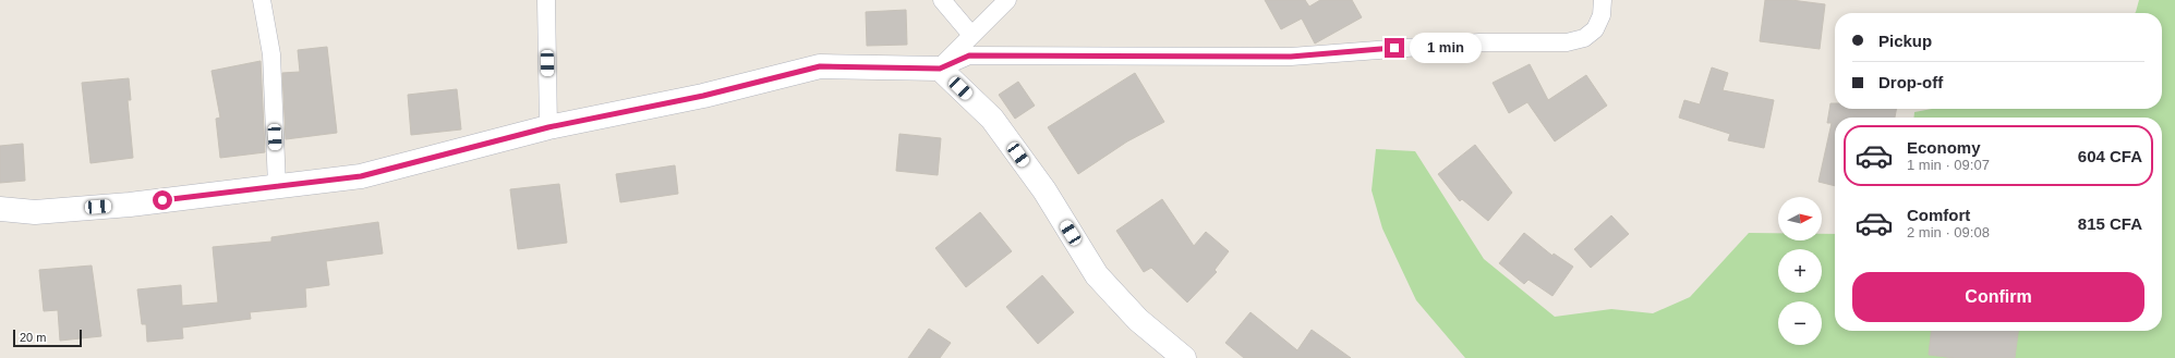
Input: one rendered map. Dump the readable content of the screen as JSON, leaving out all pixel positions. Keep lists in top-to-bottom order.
{
  "scale_bar": "20 m",
  "north": "right",
  "page": {
    "banner": ["Pickup", "Drop-off"],
    "bubble": "1 min",
    "list": [
      {
        "name": "Economy",
        "note": "1 min · 09:07",
        "value": "604 CFA"
      },
      {
        "name": "Comfort",
        "note": "2 min · 09:08",
        "value": "815 CFA"
      }
    ],
    "map_buttons": ["+", "−"],
    "buttons": "Confirm",
    "scale": "20 m"
  }
}
